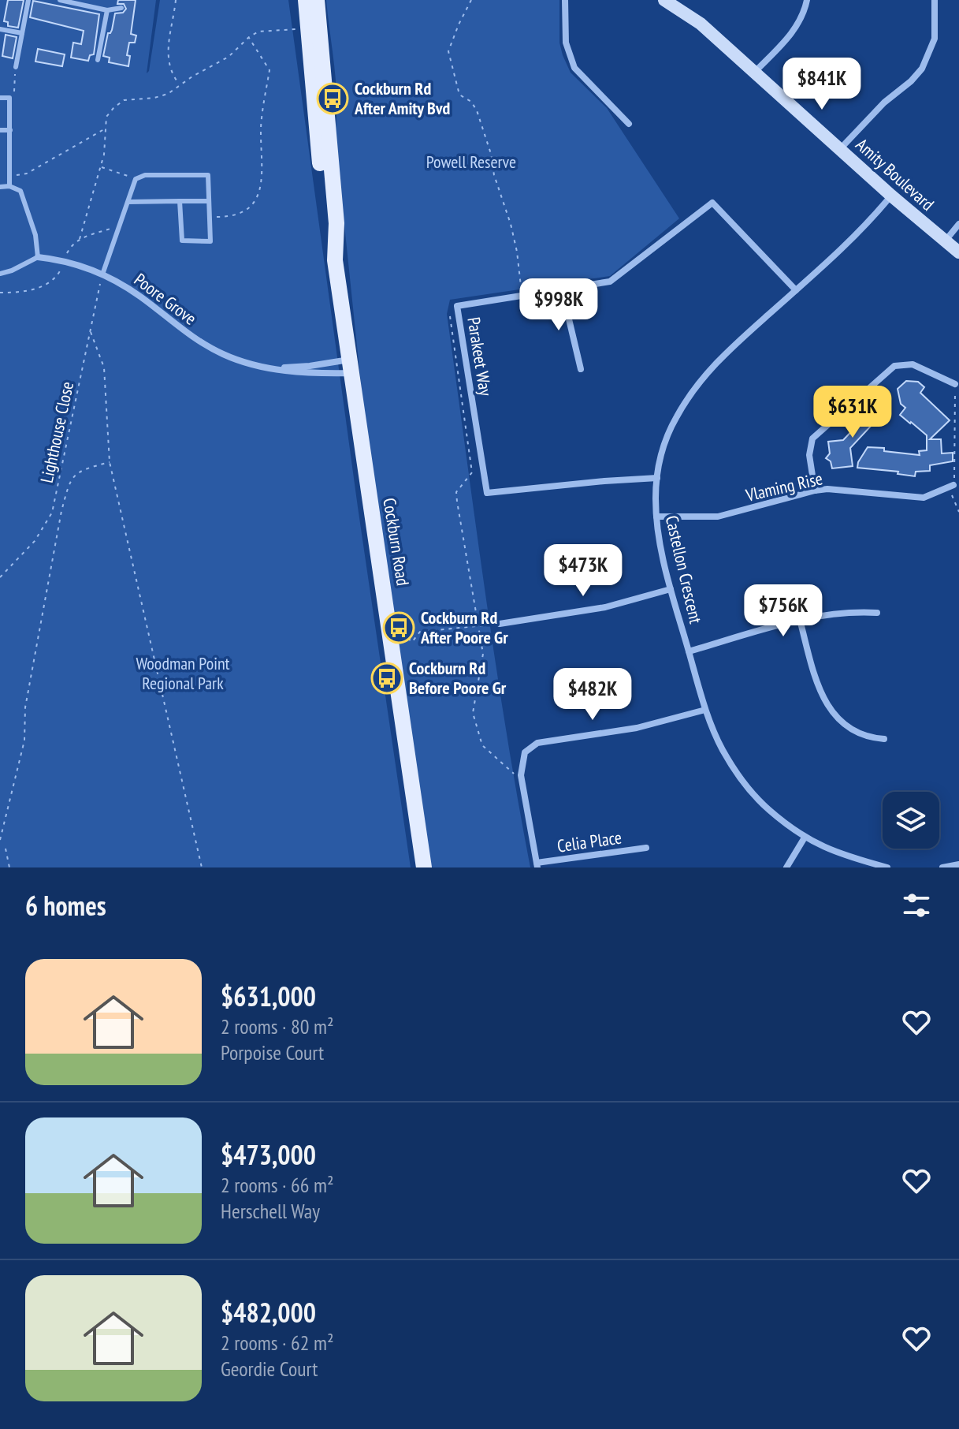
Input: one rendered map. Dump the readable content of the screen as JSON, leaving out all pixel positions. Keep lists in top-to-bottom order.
{
  "streets": {
    "main road": ["Cockburn Road"],
    "street": [
      "Amity Boulevard",
      "Poore Grove",
      "Parakeet Way",
      "Vlaming Rise",
      "Castellon Crescent",
      "Celia Place"
    ],
    "path": ["Lighthouse Close"]
  },
  "crossings": [
    ["Amity Boulevard", "Castellon Crescent"],
    ["Poore Grove", "Lighthouse Close"],
    ["Poore Grove", "Cockburn Road"],
    ["Parakeet Way", "Castellon Crescent"],
    ["Vlaming Rise", "Castellon Crescent"]
  ],
  "parks": ["Powell Reserve", "Woodman Point Regional Park"],
  "places": {
    "bus stop": ["Cockburn Rd After Amity Bvd", "Cockburn Rd After Poore Gr", "Cockburn Rd Before Poore Gr"]
  },
  "page": {
    "price": [
      "$841K",
      "$998K",
      "$631K",
      "$473K",
      "$756K",
      "$482K"
    ],
    "heading": "6 homes",
    "list": [
      {
        "name": "$631,000",
        "note": "2 rooms · 80 m² · Porpoise Court"
      },
      {
        "name": "$473,000",
        "note": "2 rooms · 66 m² · Herschell Way"
      },
      {
        "name": "$482,000",
        "note": "2 rooms · 62 m² · Geordie Court"
      }
    ]
  }
}
